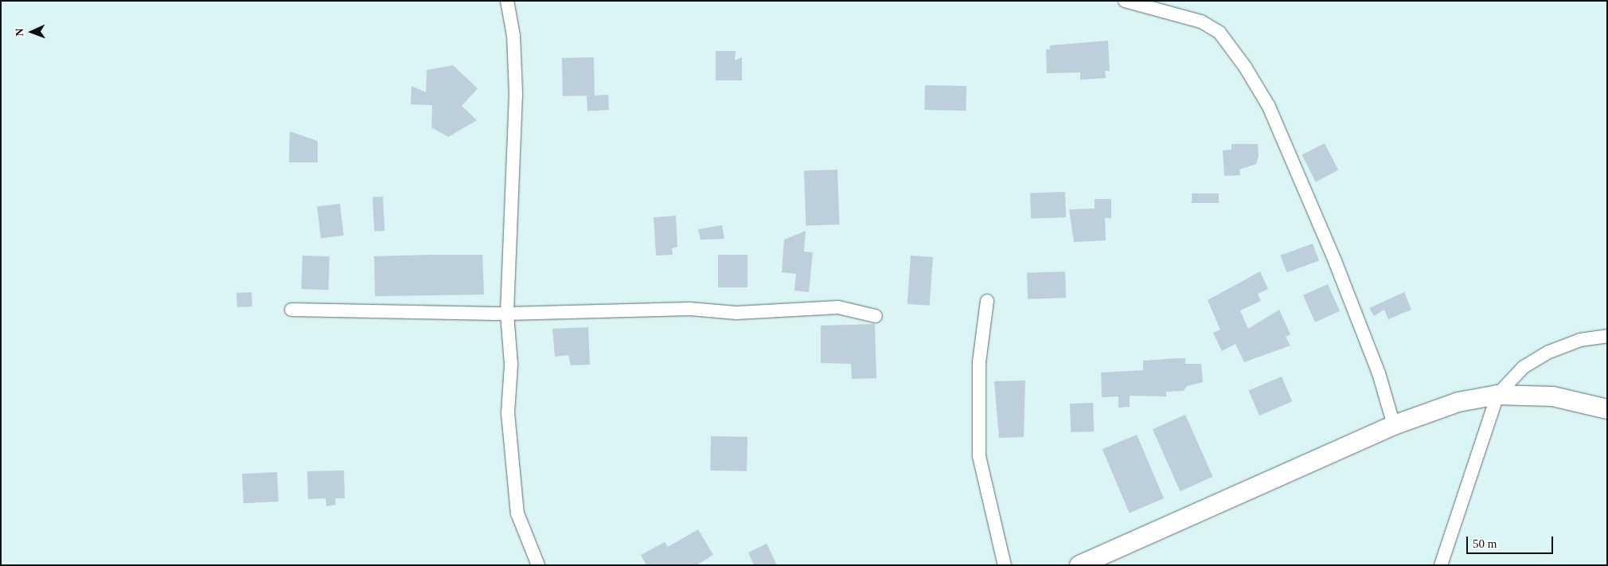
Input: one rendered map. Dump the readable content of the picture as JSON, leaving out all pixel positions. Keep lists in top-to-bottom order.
{
  "scale_bar": "50 m",
  "north": "left"
}
